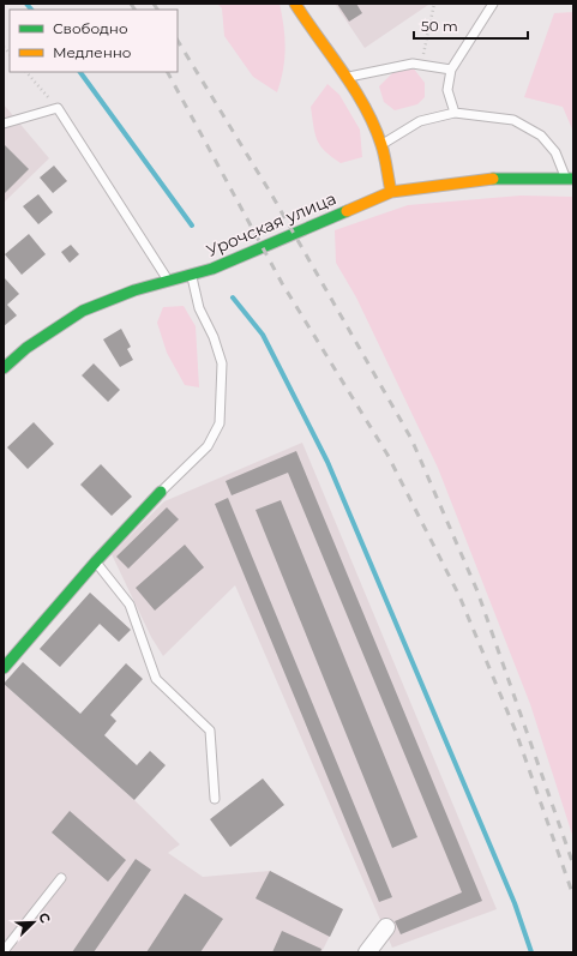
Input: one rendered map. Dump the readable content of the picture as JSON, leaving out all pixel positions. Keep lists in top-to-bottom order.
{
  "streets": {
    "main road": ["Урочская улица"]
  },
  "legend": ["Свободно", "Медленно"],
  "scale_bar": "50 m",
  "north": "top right"
}
